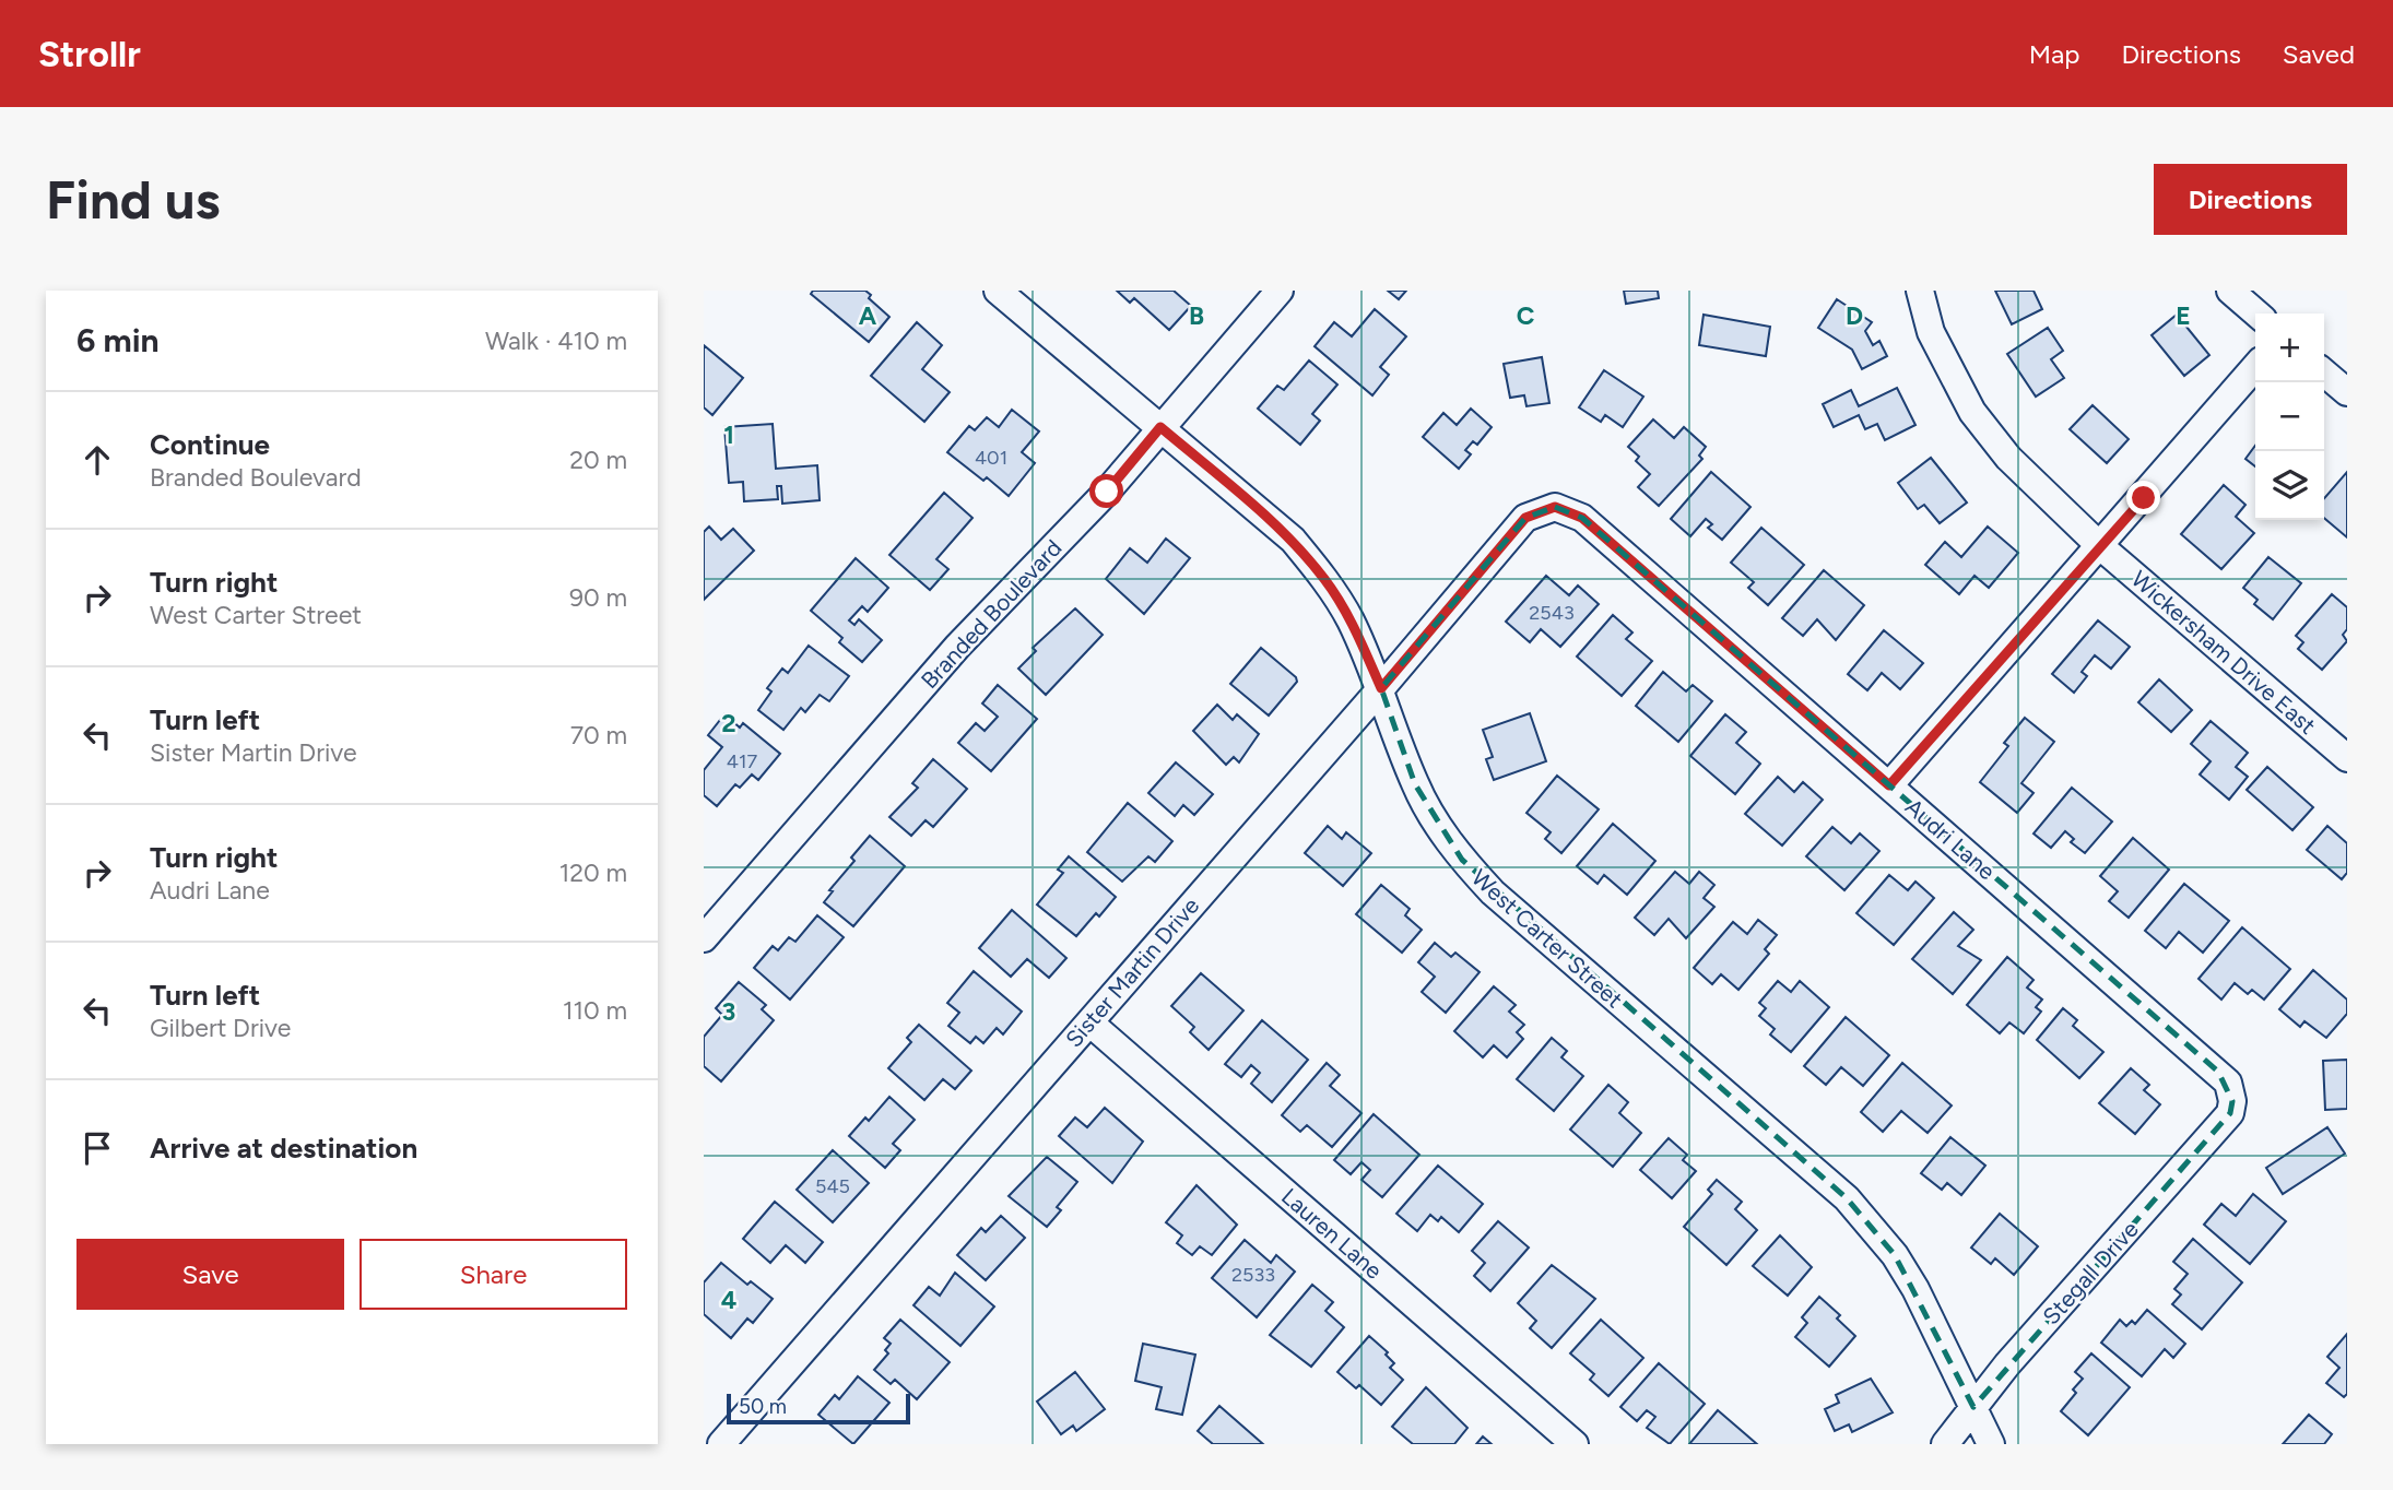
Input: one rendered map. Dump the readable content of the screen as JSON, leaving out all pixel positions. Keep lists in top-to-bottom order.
{
  "streets": {
    "street": [
      "Branded Boulevard",
      "Wickersham Drive East",
      "Audri Lane",
      "West Carter Street",
      "Sister Martin Drive",
      "Lauren Lane",
      "Stegall Drive"
    ]
  },
  "crossings": [
    ["Branded Boulevard", "West Carter Street"],
    ["Audri Lane", "Sister Martin Drive"],
    ["Audri Lane", "Stegall Drive"],
    ["West Carter Street", "Sister Martin Drive"],
    ["West Carter Street", "Stegall Drive"],
    ["Sister Martin Drive", "Lauren Lane"]
  ],
  "house_numbers": [
    "401",
    "2543",
    "417",
    "545",
    "2533"
  ],
  "scale_bar": "50 m",
  "page": {
    "header": "Strollr",
    "nav": ["Map", "Directions", "Saved"],
    "buttons": [
      "Directions",
      ["Save", "Share"]
    ],
    "title": "Find us",
    "heading": ["6 min", "Walk · 410 m"],
    "map_buttons": ["+", "−"],
    "list": [
      ["Continue", "Branded Boulevard", "20 m"],
      ["Turn right", "West Carter Street", "90 m"],
      ["Turn left", "Sister Martin Drive", "70 m"],
      ["Turn right", "Audri Lane", "120 m"],
      ["Turn left", "Gilbert Drive", "110 m"],
      "Arrive at destination"
    ],
    "scale": "50 m"
  },
  "grid": {
    "columns": [
      "A",
      "B",
      "C",
      "D",
      "E"
    ],
    "rows": [
      "1",
      "2",
      "3",
      "4"
    ]
  }
}
